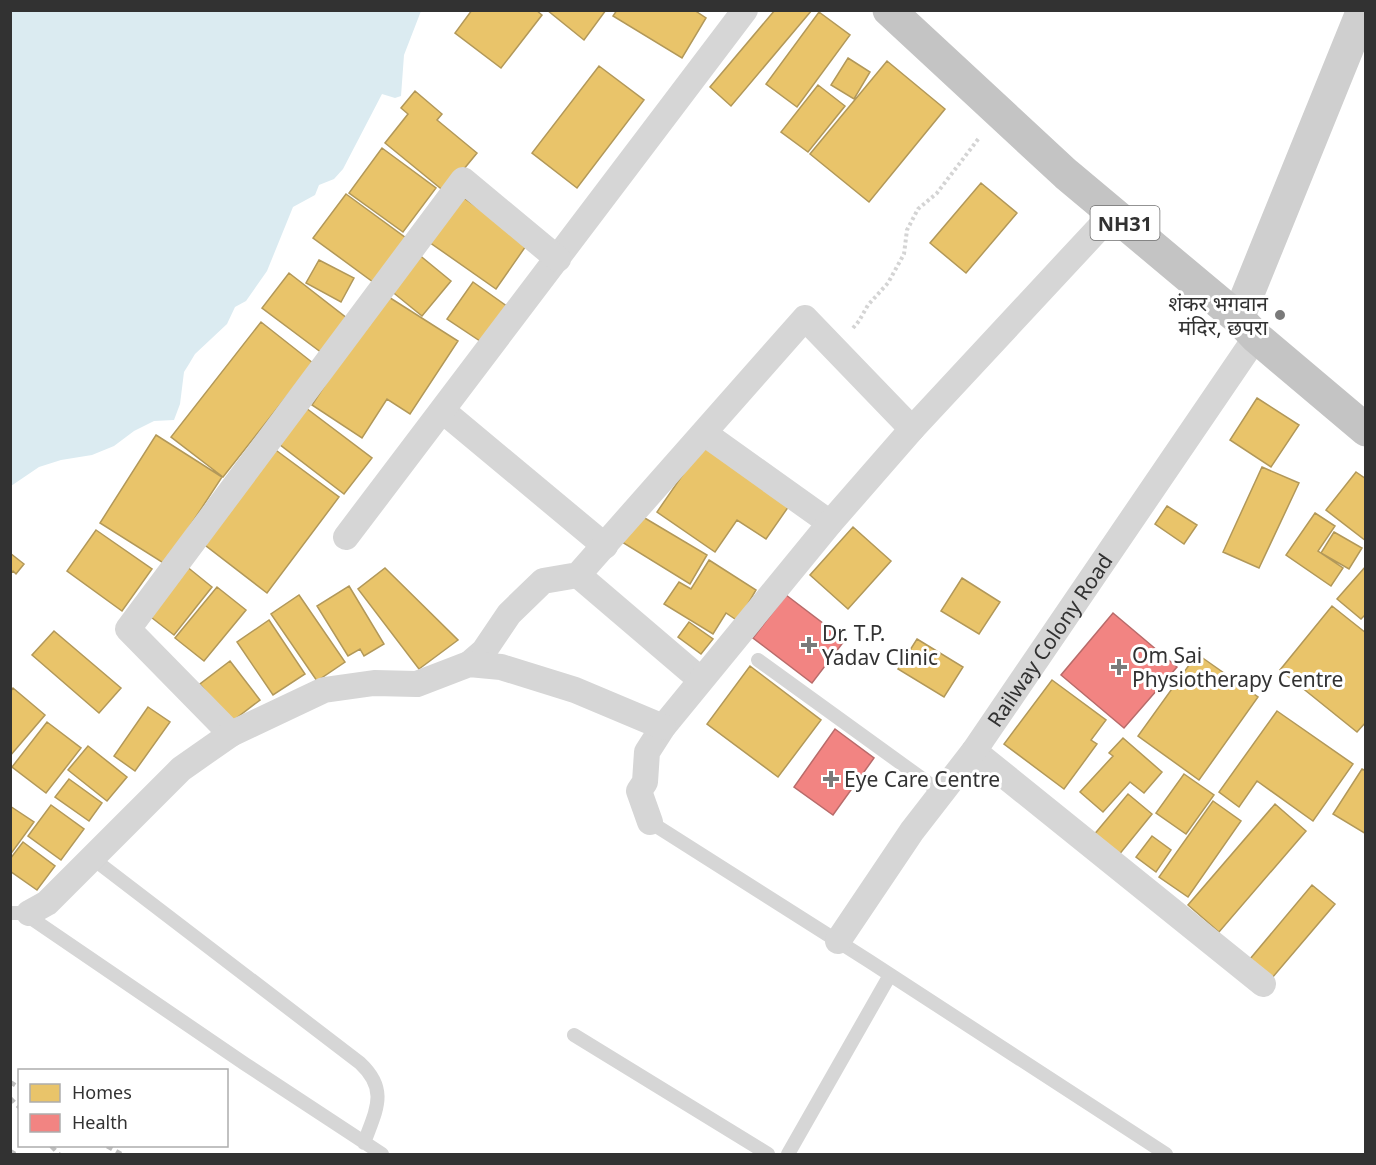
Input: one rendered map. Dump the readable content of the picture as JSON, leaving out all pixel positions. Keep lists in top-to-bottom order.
{
  "streets": {
    "highway": ["NH31"],
    "street": ["Railway Colony Road"]
  },
  "crossings": [
    ["NH31", "Railway Colony Road"]
  ],
  "places": {
    "other": ["शंकर भगवान मंदिर, छपरा"],
    "health": ["Dr. T.P. Yadav Clinic", "Om Sai Physiotherapy Centre", "Eye Care Centre"]
  },
  "legend": ["Homes", "Health"]
}
